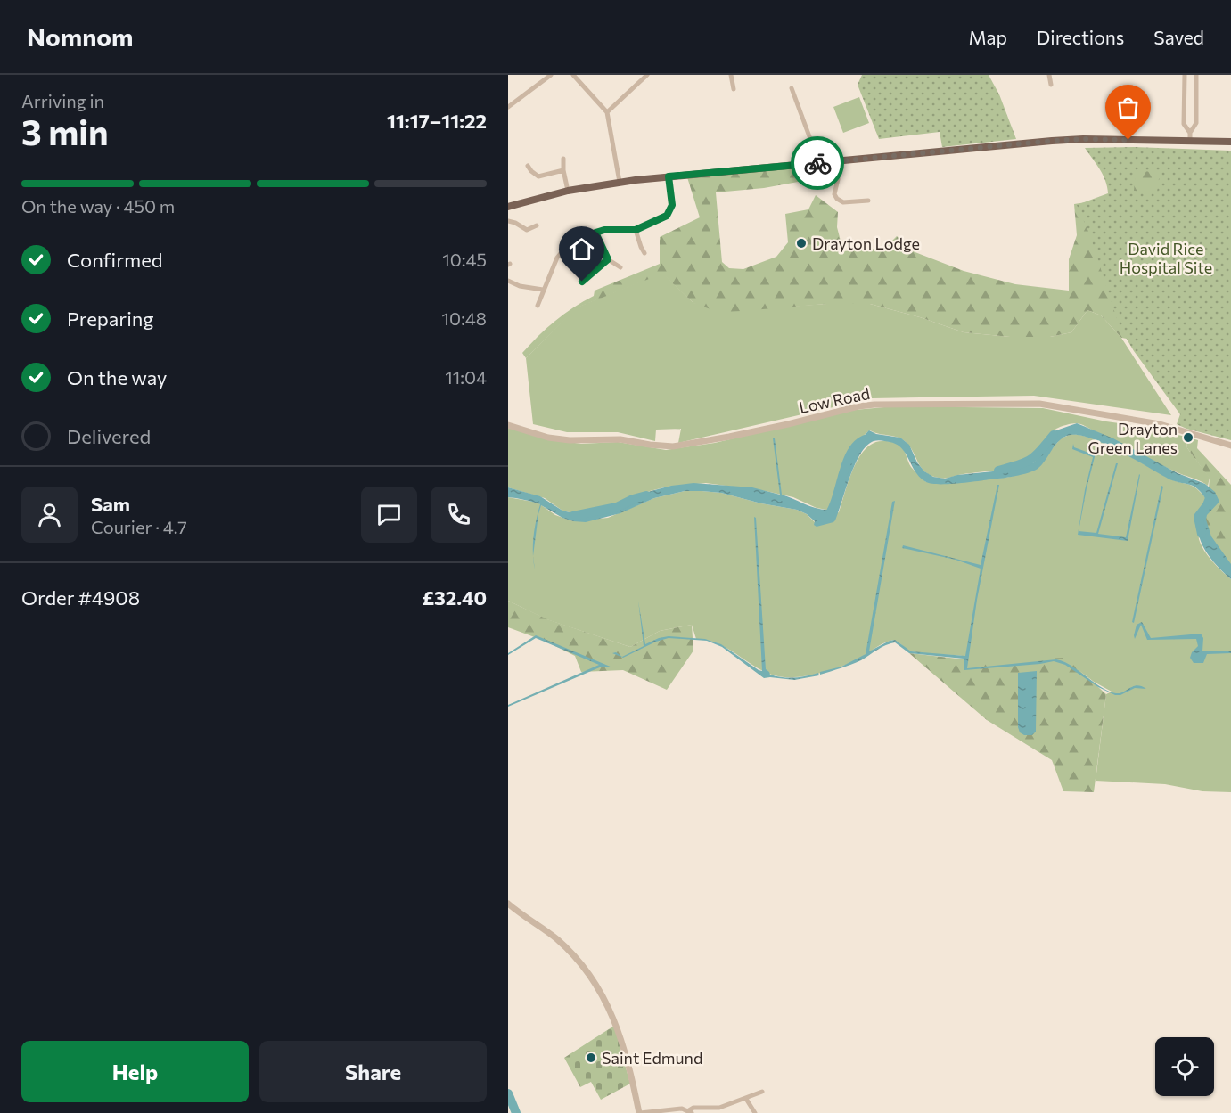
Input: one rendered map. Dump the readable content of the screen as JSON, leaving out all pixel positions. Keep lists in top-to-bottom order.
{
  "streets": {
    "street": ["Low Road"]
  },
  "parks": ["David Rice Hospital Site"],
  "places": ["Drayton Lodge", "Drayton Green Lanes", "Saint Edmund"],
  "page": {
    "header": "Nomnom",
    "nav": ["Map", "Directions", "Saved"],
    "heading": ["3 min", "Arriving in", "11:17–11:22"],
    "panel": [
      "Sam",
      "Courier · 4.7",
      "Order #4908",
      "£32.40"
    ],
    "bar": "On the way · 450 m",
    "list": [
      ["Confirmed", "10:45"],
      ["Preparing", "10:48"],
      ["On the way", "11:04"],
      "Delivered"
    ],
    "buttons": ["Help", "Share"]
  }
}
